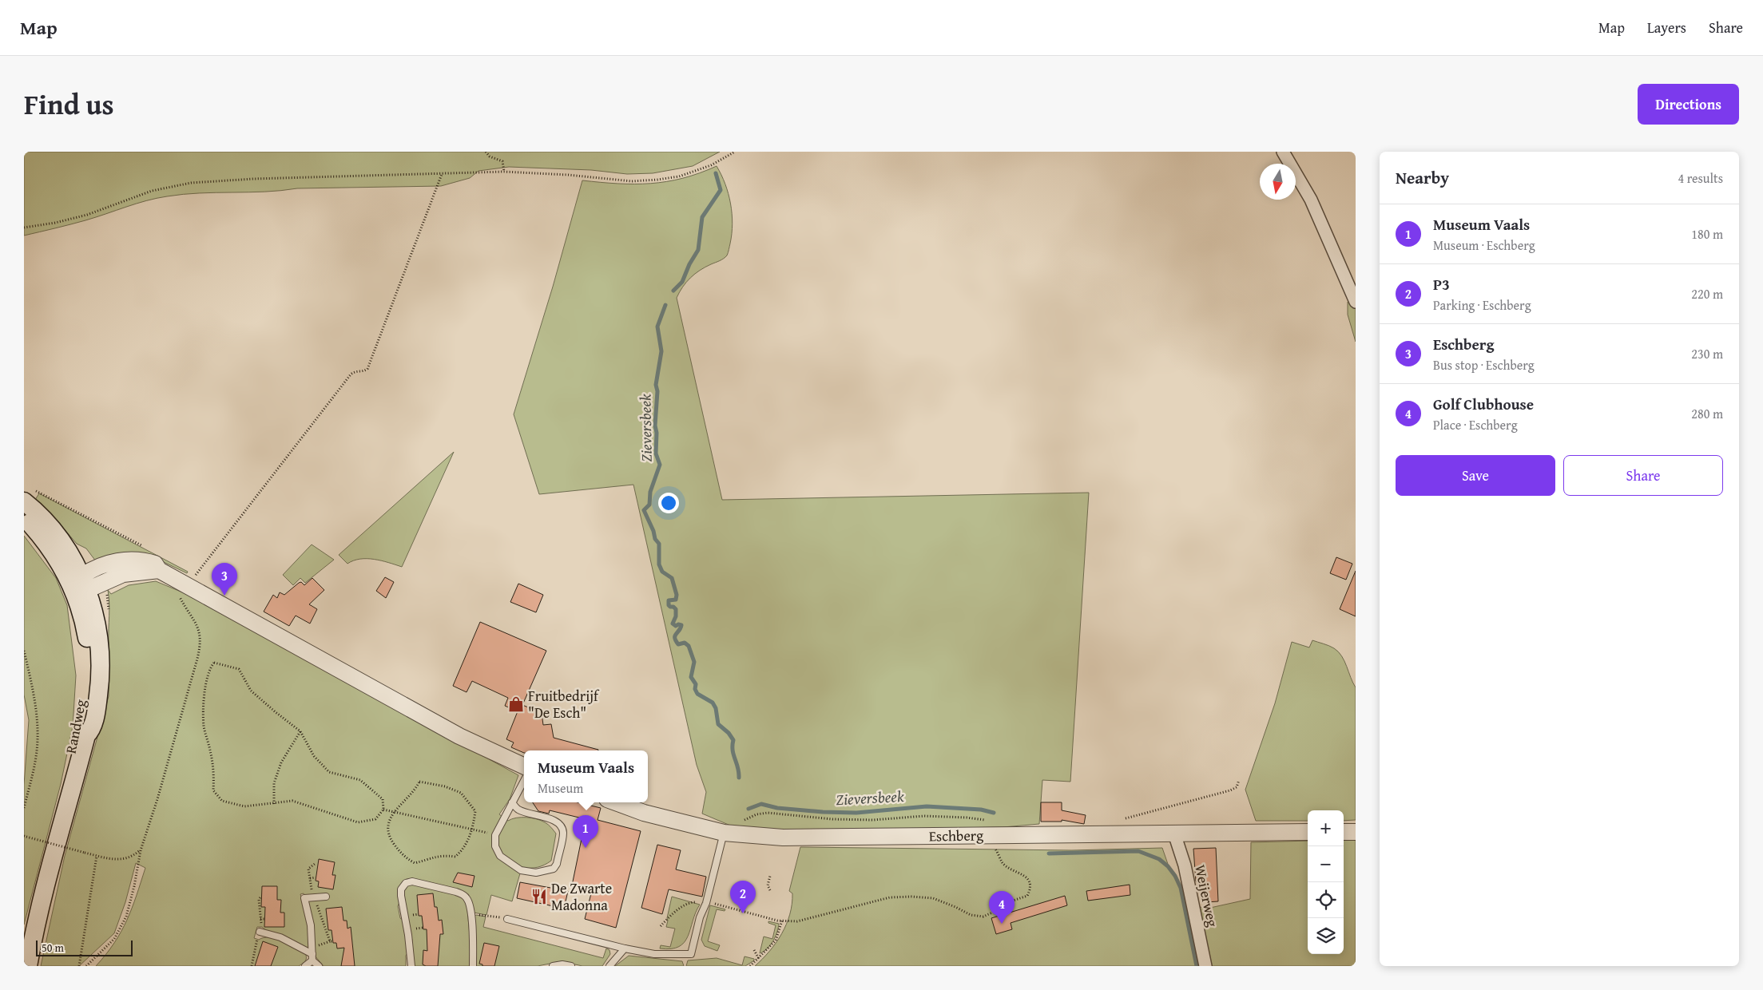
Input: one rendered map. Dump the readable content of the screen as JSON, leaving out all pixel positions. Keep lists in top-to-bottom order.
{
  "streets": {
    "main road": ["Randweg"],
    "street": ["Eschberg", "Weijerweg"]
  },
  "crossings": [
    ["Eschberg", "Weijerweg"]
  ],
  "water": ["Zieversbeek"],
  "places": {
    "shop": ["Fruitbedrijf \"De Esch\""],
    "restaurant": ["De Zwarte Madonna"]
  },
  "scale_bar": "50 m",
  "north": "bottom",
  "page": {
    "header": "Map",
    "nav": ["Map", "Layers", "Share"],
    "title": "Find us",
    "buttons": [
      "Directions",
      ["Save", "Share"]
    ],
    "heading": ["Nearby", "4 results"],
    "list": [
      {
        "mark": "1",
        "name": "Museum Vaals",
        "note": "Museum · Eschberg",
        "value": "180 m"
      },
      {
        "mark": "2",
        "name": "P3",
        "note": "Parking · Eschberg",
        "value": "220 m"
      },
      {
        "mark": "3",
        "name": "Eschberg",
        "note": "Bus stop · Eschberg",
        "value": "230 m"
      },
      {
        "mark": "4",
        "name": "Golf Clubhouse",
        "note": "Place · Eschberg",
        "value": "280 m"
      }
    ],
    "pins": [
      "3",
      "1",
      "2",
      "4"
    ],
    "popup": ["Museum Vaals", "Museum"],
    "map_buttons": ["+", "−"],
    "scale": "50 m"
  }
}
